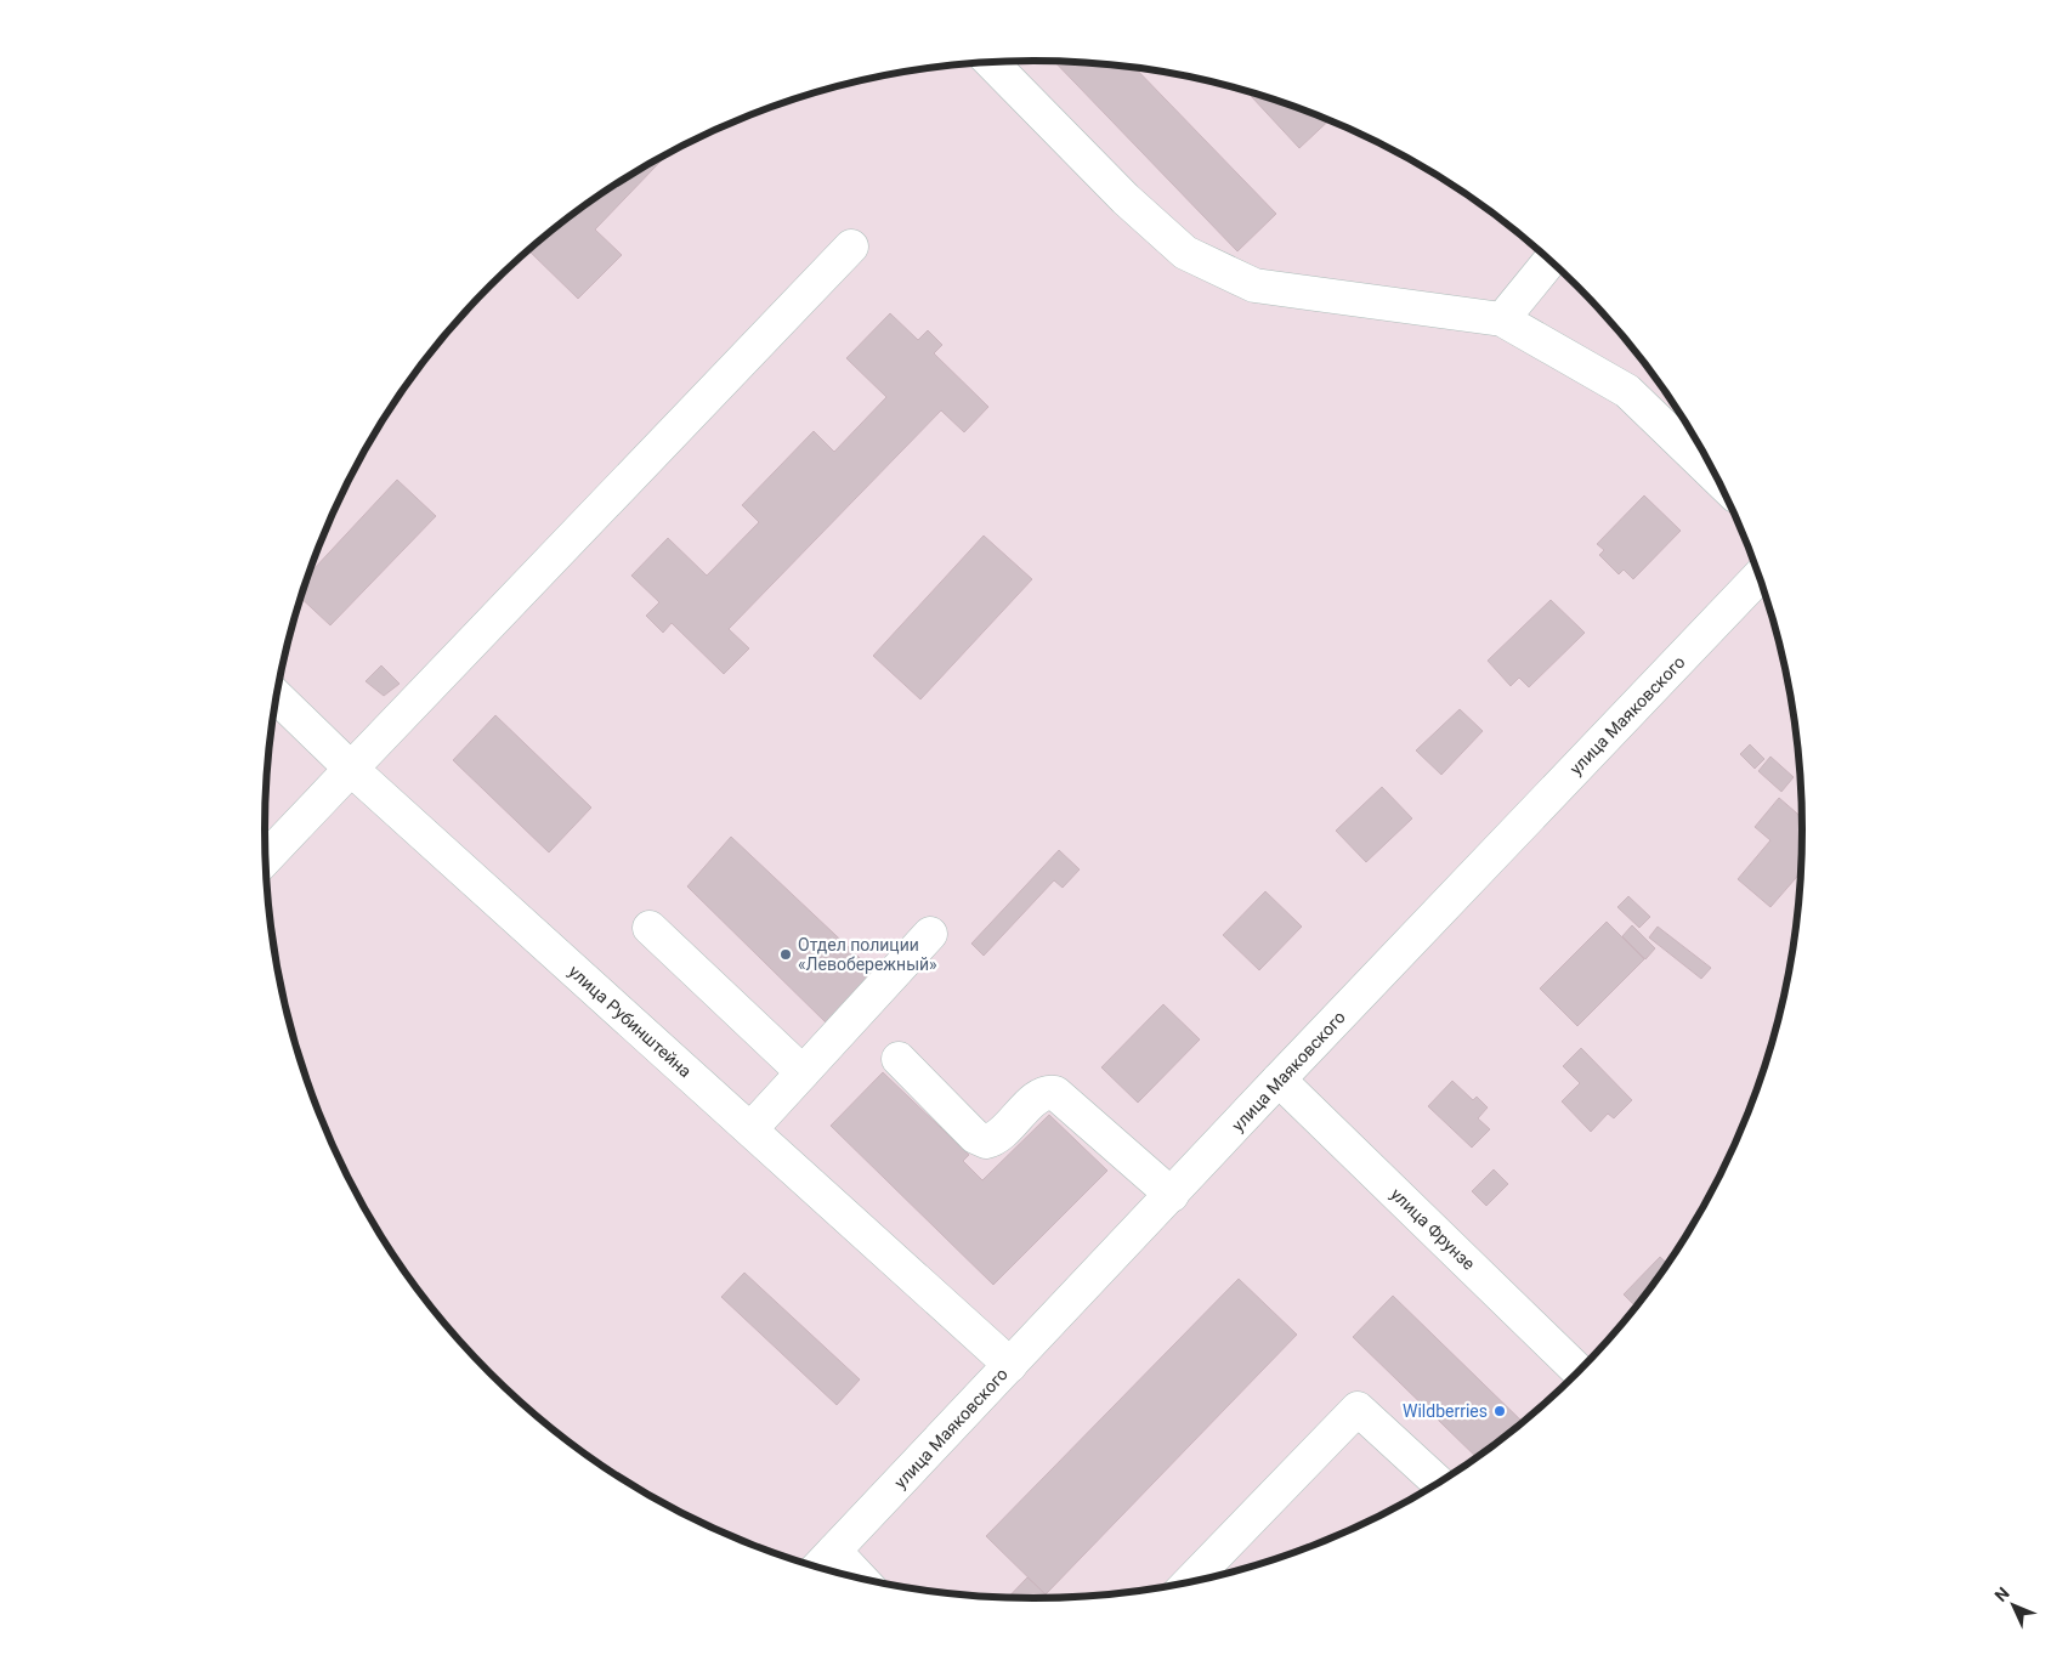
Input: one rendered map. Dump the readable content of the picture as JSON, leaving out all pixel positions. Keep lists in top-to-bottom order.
{
  "streets": {
    "street": ["улица Маяковского", "улица Рубинштейна", "улица Фрунзе"]
  },
  "crossings": [
    ["улица Маяковского", "улица Рубинштейна"],
    ["улица Маяковского", "улица Фрунзе"]
  ],
  "places": ["Отдел полиции «Левобережный»", "Wildberries"],
  "north": "top left"
}
